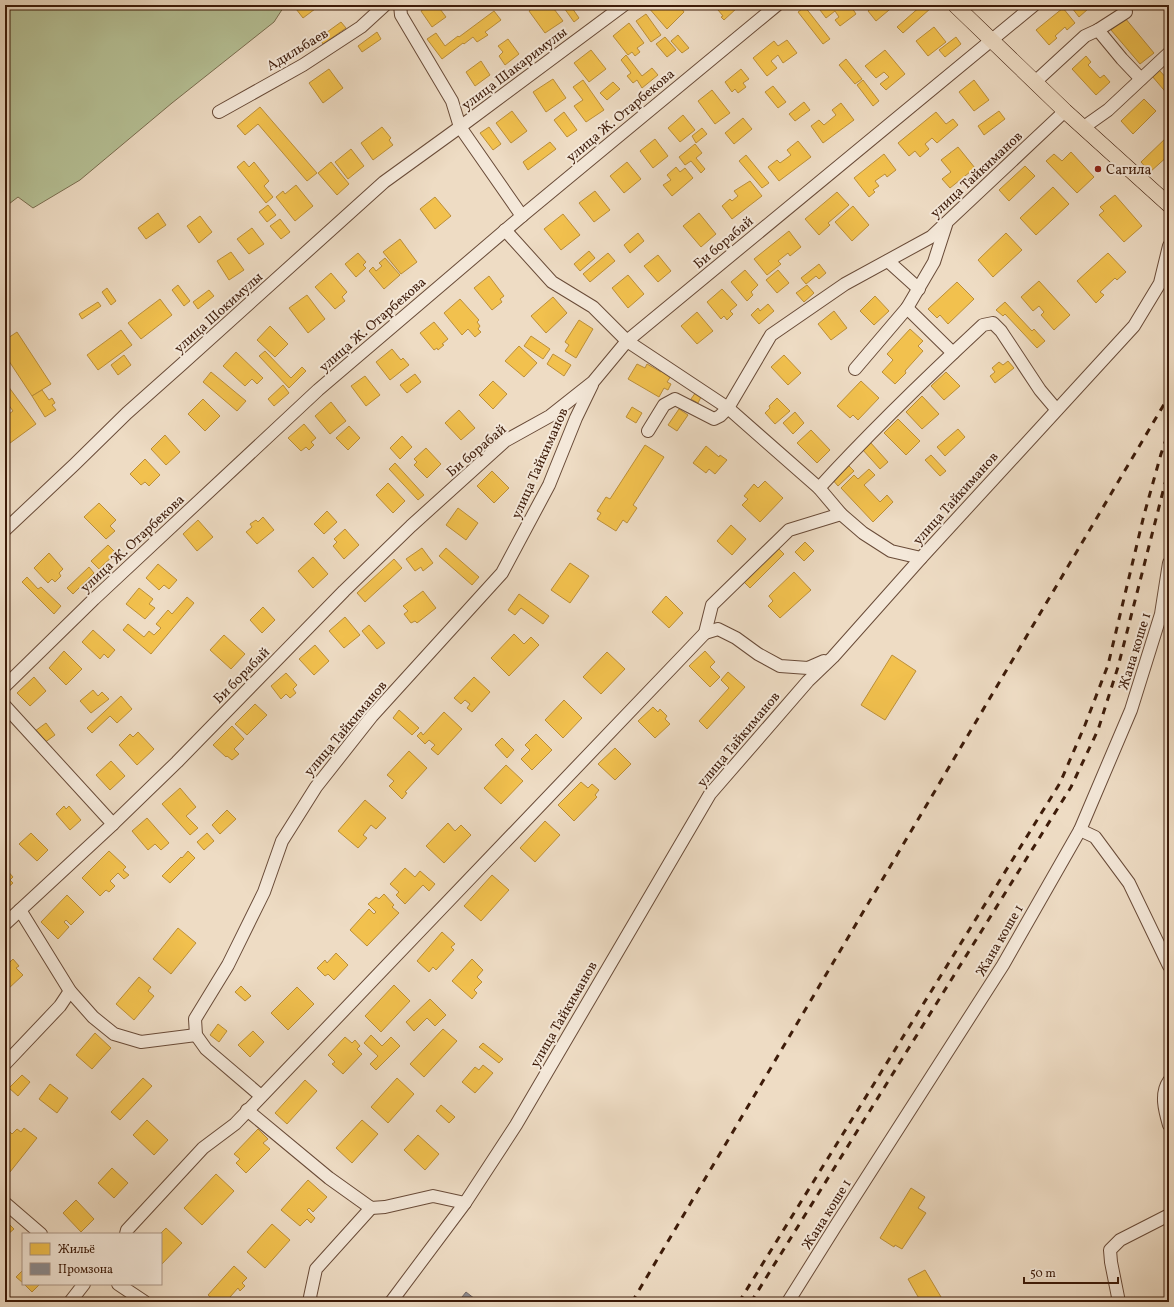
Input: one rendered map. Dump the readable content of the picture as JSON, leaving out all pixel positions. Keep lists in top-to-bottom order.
{
  "streets": {
    "street": [
      "Адильбаев",
      "улица Шакаримулы",
      "улица Ж. Отарбекова",
      "улица Тайкиманов",
      "Би борабай",
      "улица Шокимулы",
      "Жана коше 1"
    ]
  },
  "crossings": [
    ["улица Шакаримулы", "улица Шокимулы"],
    ["улица Тайкиманов", "Би борабай"]
  ],
  "places": ["Сагила"],
  "legend": ["Жильё", "Промзона"],
  "scale_bar": "50 m"
}
